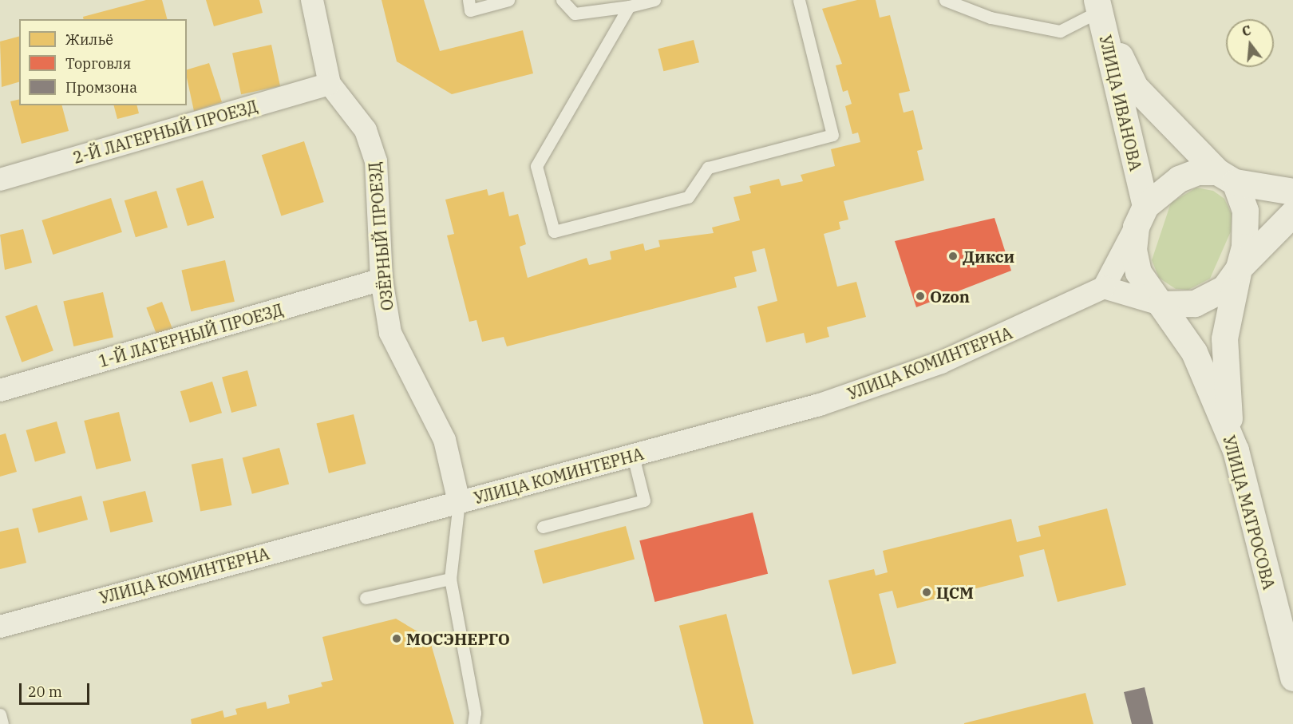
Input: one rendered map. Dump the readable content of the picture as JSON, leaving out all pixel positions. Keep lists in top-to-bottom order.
{
  "streets": {
    "street": [
      "УЛИЦА ИВАНОВА",
      "2-Й ЛАГЕРНЫЙ ПРОЕЗД",
      "ОЗЁРНЫЙ ПРОЕЗД",
      "1-Й ЛАГЕРНЫЙ ПРОЕЗД",
      "УЛИЦА КОМИНТЕРНА",
      "УЛИЦА МАТРОСОВА"
    ]
  },
  "crossings": [
    ["УЛИЦА ИВАНОВА", "УЛИЦА МАТРОСОВА"],
    ["2-Й ЛАГЕРНЫЙ ПРОЕЗД", "ОЗЁРНЫЙ ПРОЕЗД"],
    ["ОЗЁРНЫЙ ПРОЕЗД", "1-Й ЛАГЕРНЫЙ ПРОЕЗД"],
    ["ОЗЁРНЫЙ ПРОЕЗД", "УЛИЦА КОМИНТЕРНА"]
  ],
  "places": [
    "Дикси",
    "Ozon",
    "ЦСМ",
    "МОСЭНЕРГО"
  ],
  "legend": ["Жильё", "Торговля", "Промзона"],
  "scale_bar": "20 m",
  "north": "top"
}
